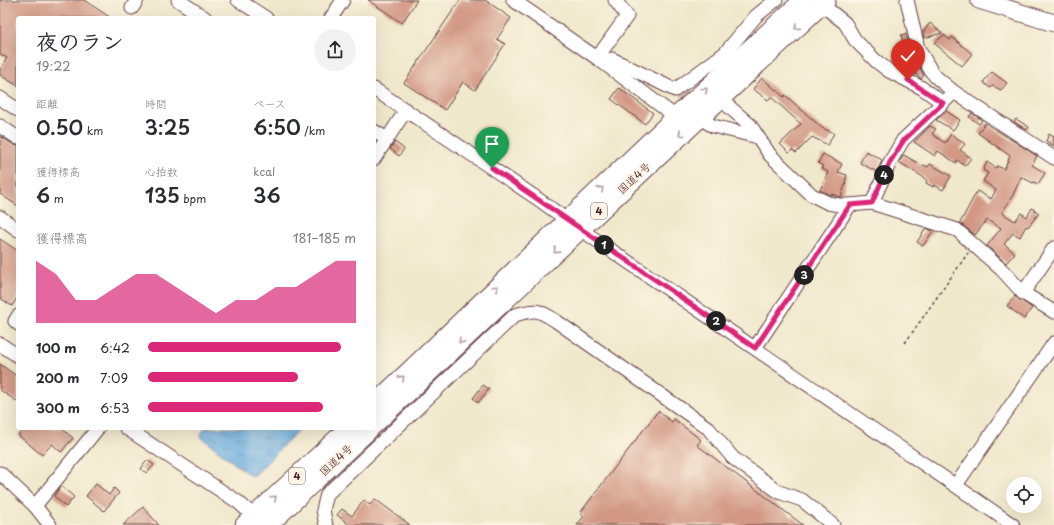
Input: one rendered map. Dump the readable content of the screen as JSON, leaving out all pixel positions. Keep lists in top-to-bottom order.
{
  "streets": {
    "highway": ["国道4号", "4"]
  },
  "page": {
    "heading": ["夜のラン", "19:22"],
    "stats": [
      ["距離", "0.50 km"],
      ["時間", "3:25"],
      ["ペース", "6:50 /km"],
      ["獲得標高", "6 m"],
      ["心拍数", "135 bpm"],
      ["kcal", "36"]
    ],
    "pins": [
      "4",
      "1",
      "3",
      "2"
    ],
    "chart": ["獲得標高", "181–185 m"],
    "list": [
      {
        "name": "100 m",
        "note": "6:42"
      },
      {
        "name": "200 m",
        "note": "7:09"
      },
      {
        "name": "300 m",
        "note": "6:53"
      }
    ]
  }
}
